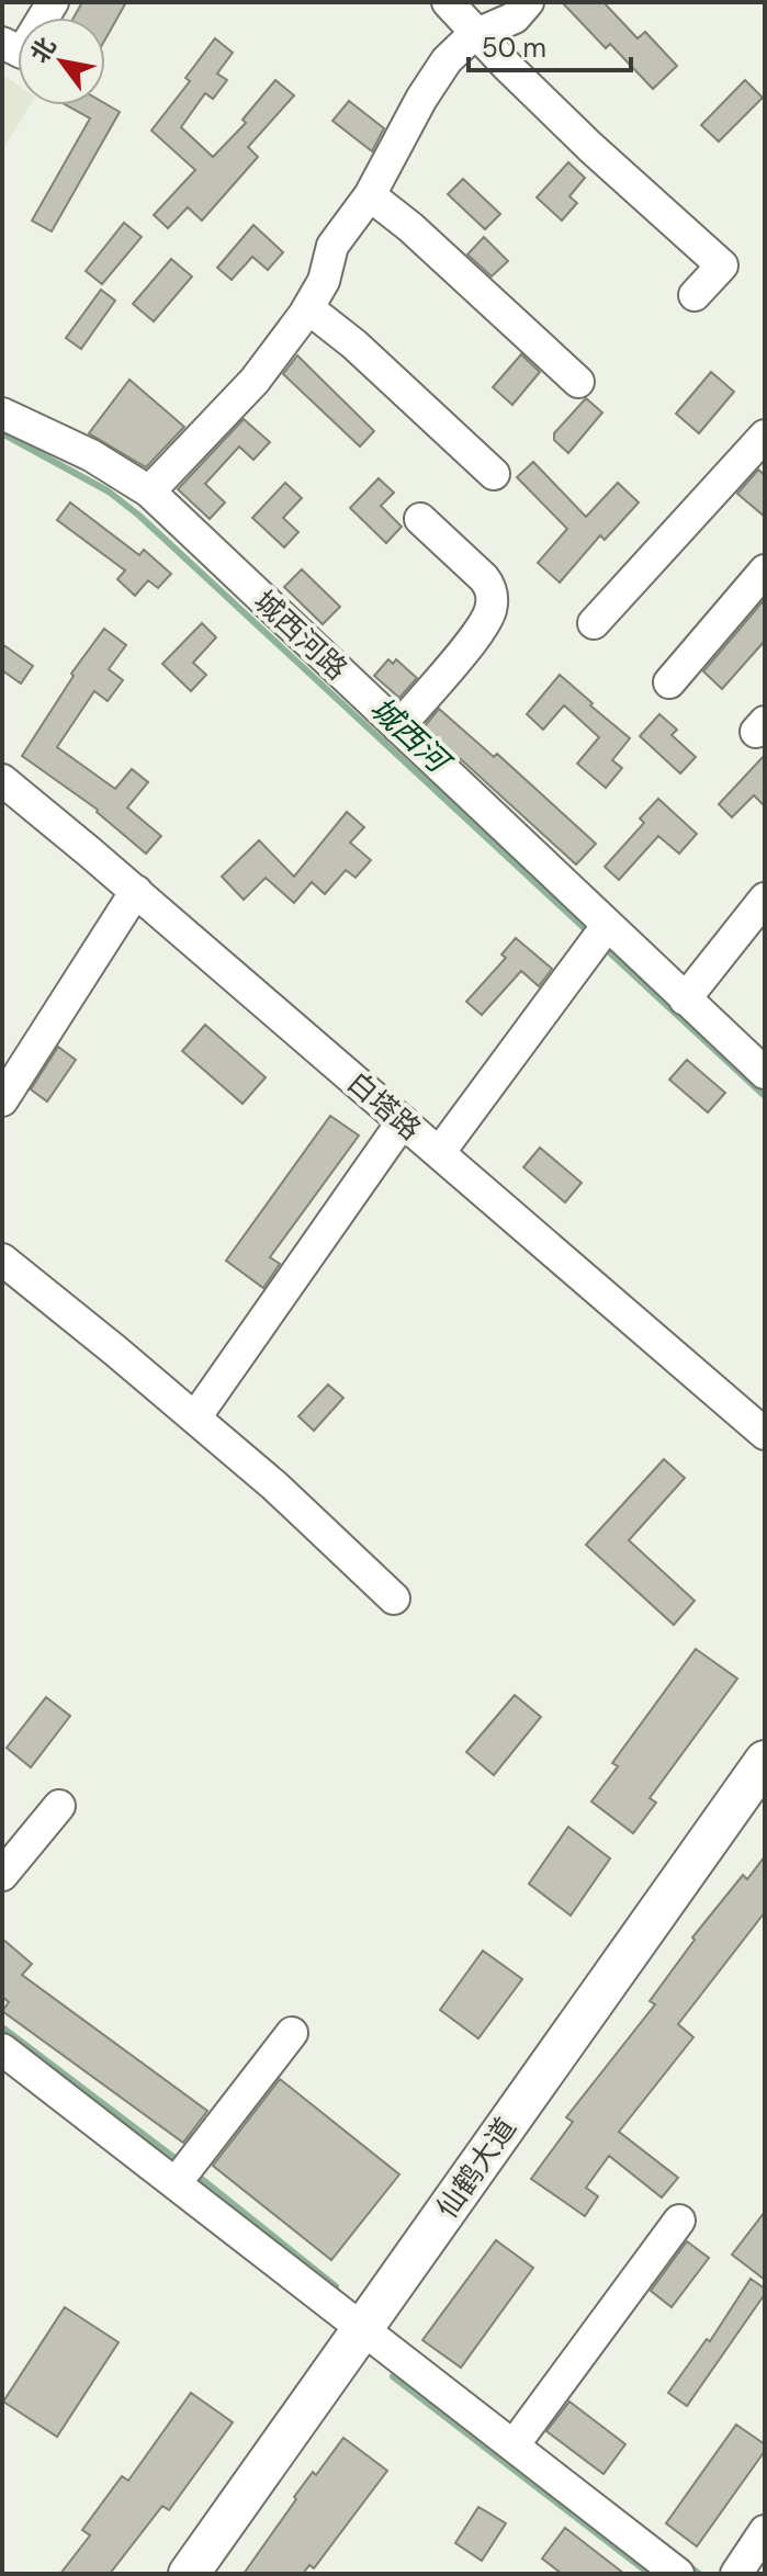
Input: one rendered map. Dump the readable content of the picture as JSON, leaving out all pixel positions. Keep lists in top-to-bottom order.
{
  "streets": {
    "main road": ["仙鹤大道"],
    "street": ["城西河路", "白塔路"]
  },
  "water": ["城西河"],
  "scale_bar": "50 m",
  "north": "top left"
}
